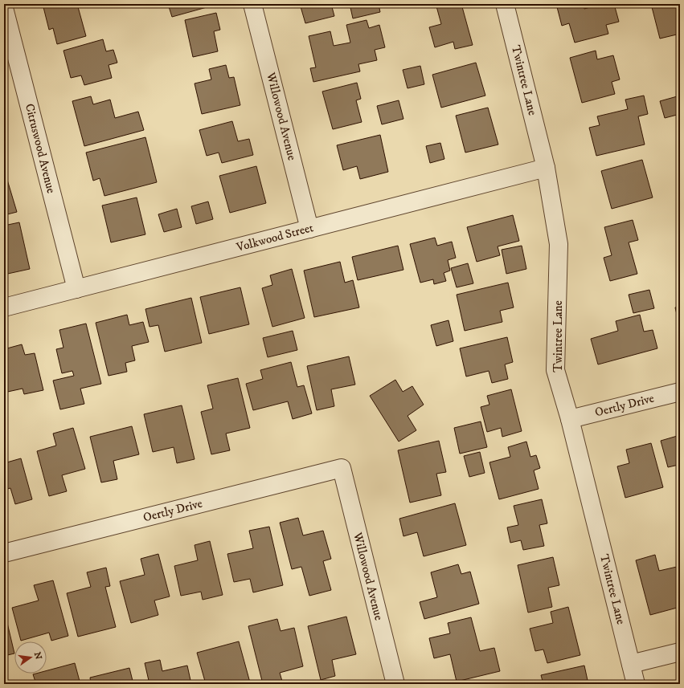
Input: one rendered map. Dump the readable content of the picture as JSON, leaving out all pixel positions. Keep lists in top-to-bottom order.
{
  "streets": {
    "street": [
      "Twintree Lane",
      "Willowood Avenue",
      "Citruswood Avenue",
      "Volkwood Street",
      "Oertly Drive"
    ]
  },
  "crossings": [
    ["Twintree Lane", "Volkwood Street"],
    ["Twintree Lane", "Oertly Drive"],
    ["Willowood Avenue", "Volkwood Street"],
    ["Willowood Avenue", "Oertly Drive"],
    ["Citruswood Avenue", "Volkwood Street"]
  ],
  "north": "right"
}
